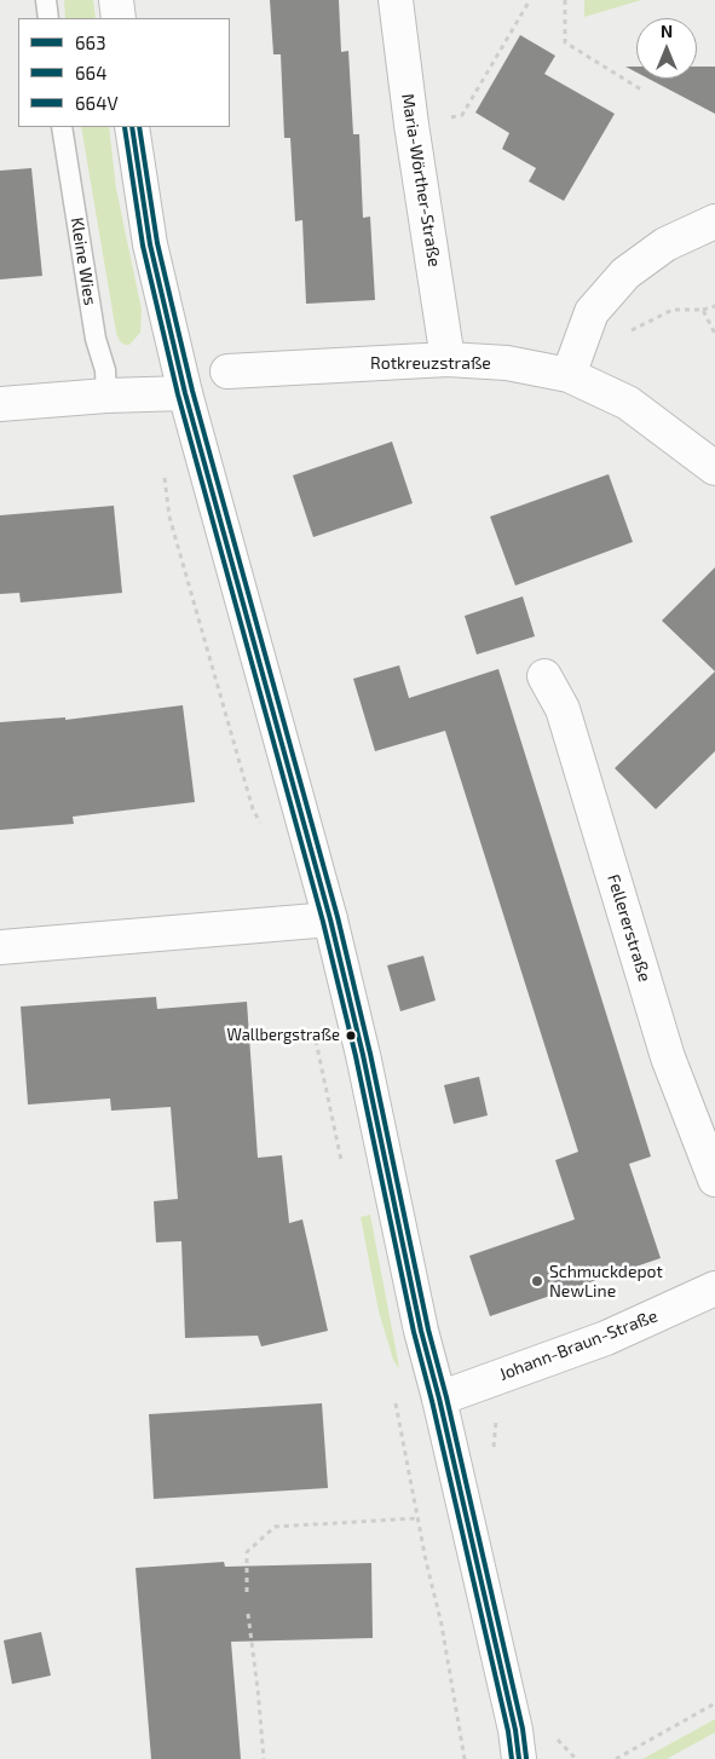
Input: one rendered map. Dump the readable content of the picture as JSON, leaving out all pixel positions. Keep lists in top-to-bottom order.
{
  "streets": {
    "street": [
      "Maria-Wörther-Straße",
      "Rotkreuzstraße",
      "Fellererstraße",
      "Johann-Braun-Straße"
    ],
    "lane": ["Kleine Wies"]
  },
  "crossings": [
    ["Maria-Wörther-Straße", "Rotkreuzstraße"]
  ],
  "places": ["Wallbergstraße", "Schmuckdepot NewLine"],
  "lines": ["transit line 663", "transit line 664", "transit line 664V"],
  "legend": ["663", "664", "664V"],
  "north": "top"
}
